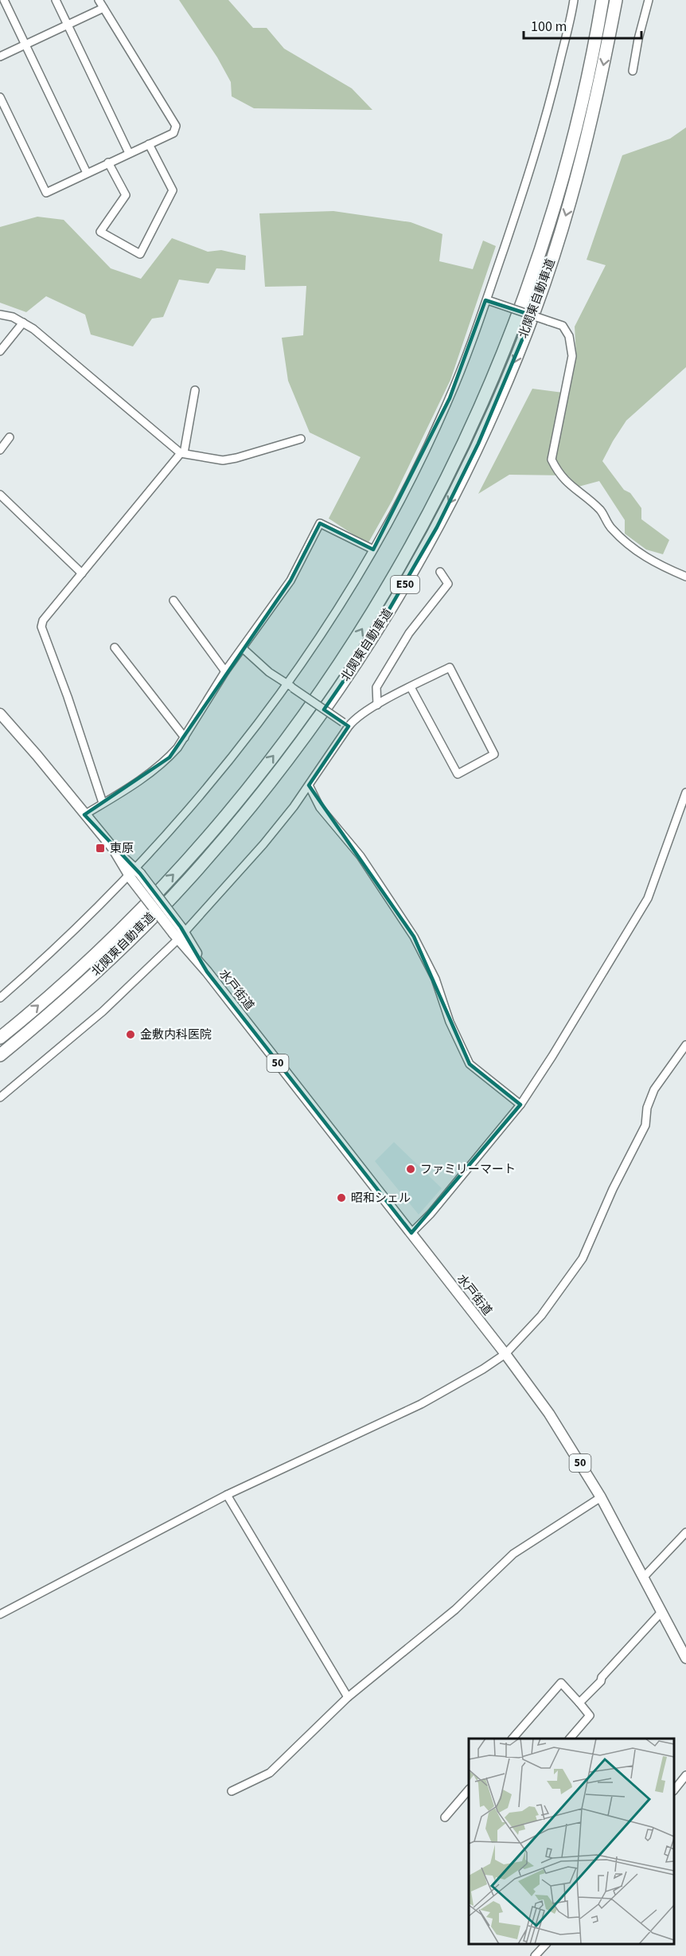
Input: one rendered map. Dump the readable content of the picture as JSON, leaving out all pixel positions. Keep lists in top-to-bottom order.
{
  "streets": {
    "highway": ["北関東自動車道", "E50"],
    "main road": ["水戸街道", "50"]
  },
  "places": {
    "transit": ["東原"],
    "other": ["金敷内科医院", "ファミリーマート", "昭和シェル"]
  },
  "scale_bar": "100 m"
}
